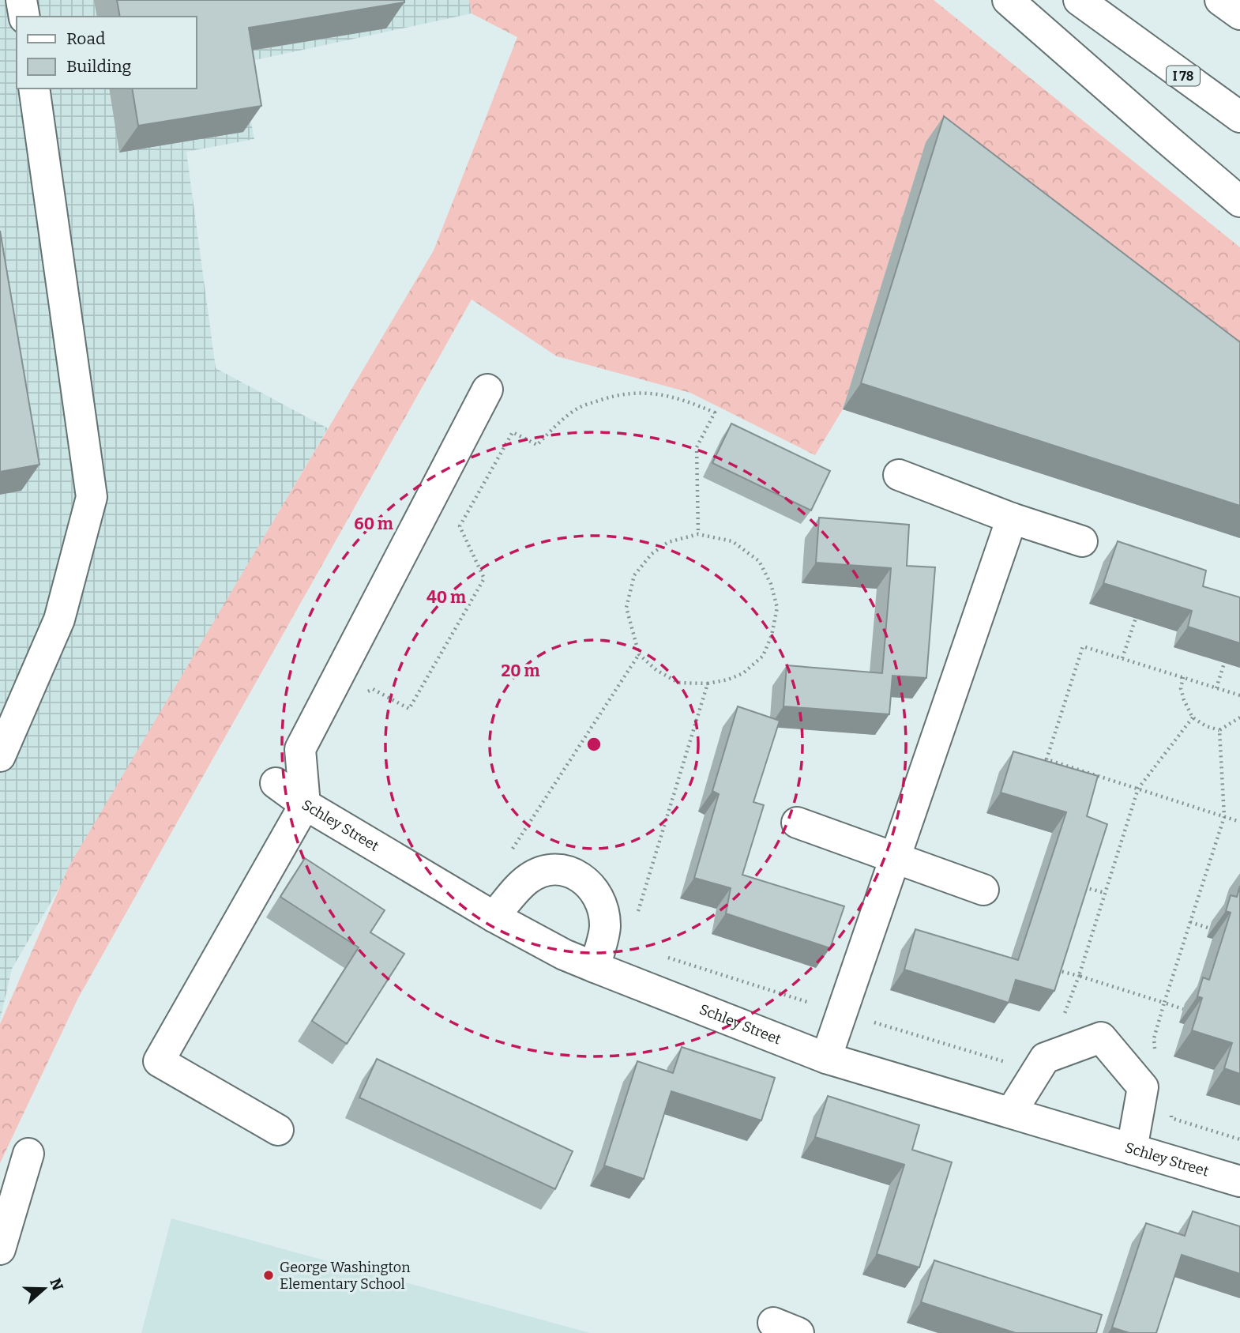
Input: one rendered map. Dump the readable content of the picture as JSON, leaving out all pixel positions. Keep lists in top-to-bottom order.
{
  "streets": {
    "main road": ["I 78", "Schley Street"]
  },
  "places": ["George Washington Elementary School"],
  "legend": ["Road", "Building"],
  "north": "right",
  "rings": ["60 m", "40 m", "20 m"]
}
